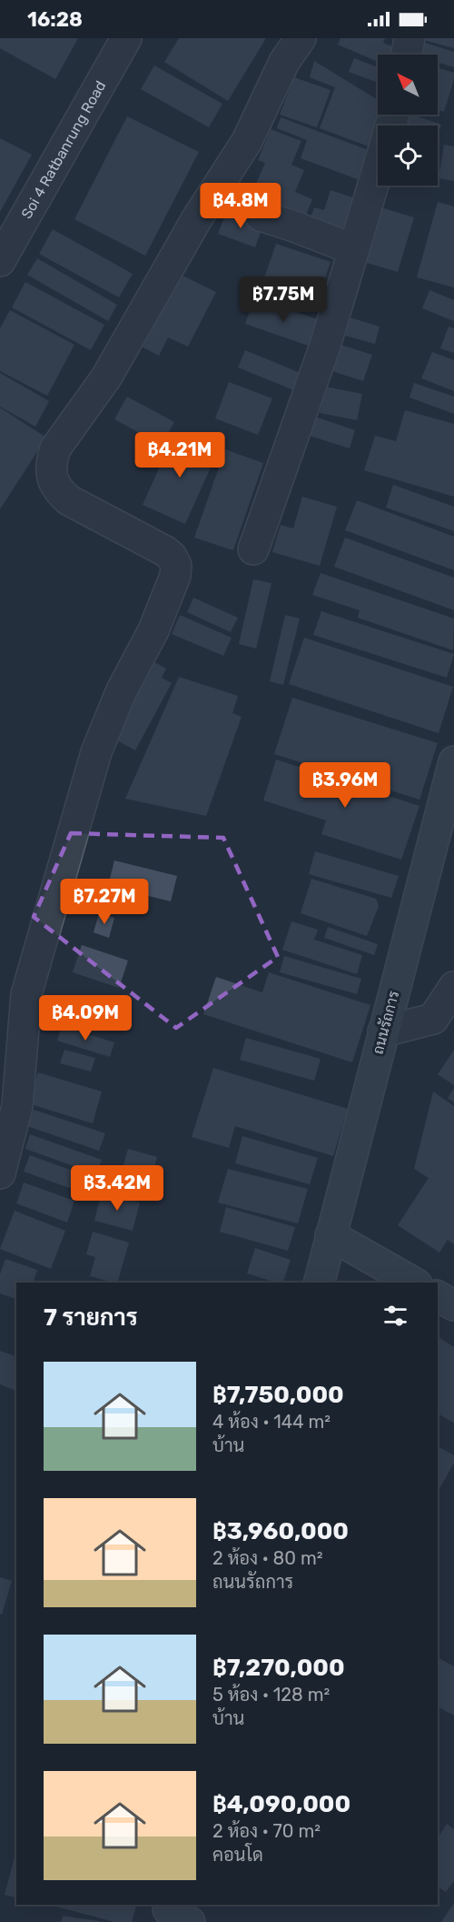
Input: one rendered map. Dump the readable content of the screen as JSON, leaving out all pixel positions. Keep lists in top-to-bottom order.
{
  "streets": {
    "street": ["Soi 4 Ratbanrung Road", "ถนนรัถการ"]
  },
  "north": "top left",
  "page": {
    "status": "16:28",
    "price": [
      "฿4.8M",
      "฿7.75M",
      "฿4.21M",
      "฿3.96M",
      "฿7.27M",
      "฿4.09M",
      "฿3.42M"
    ],
    "heading": "7 รายการ",
    "list": [
      {
        "name": "฿7,750,000",
        "note": "4 ห้อง · 144 m² · บ้าน"
      },
      {
        "name": "฿3,960,000",
        "note": "2 ห้อง · 80 m² · ถนนรัถการ"
      },
      {
        "name": "฿7,270,000",
        "note": "5 ห้อง · 128 m² · บ้าน"
      },
      {
        "name": "฿4,090,000",
        "note": "2 ห้อง · 70 m² · คอนโด"
      }
    ]
  }
}
